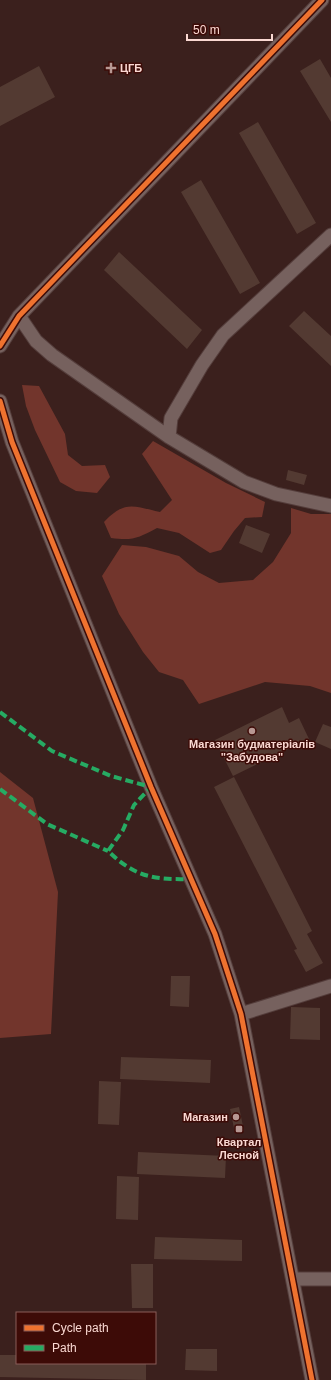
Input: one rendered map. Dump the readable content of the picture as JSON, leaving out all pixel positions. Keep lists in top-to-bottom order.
{
  "places": {
    "health": ["ЦГБ"],
    "other": ["Магазин будматеріалів \"Забудова\"", "Магазин"],
    "transit": ["Квартал Лесной"]
  },
  "legend": ["Cycle path", "Path"],
  "scale_bar": "50 m"
}
